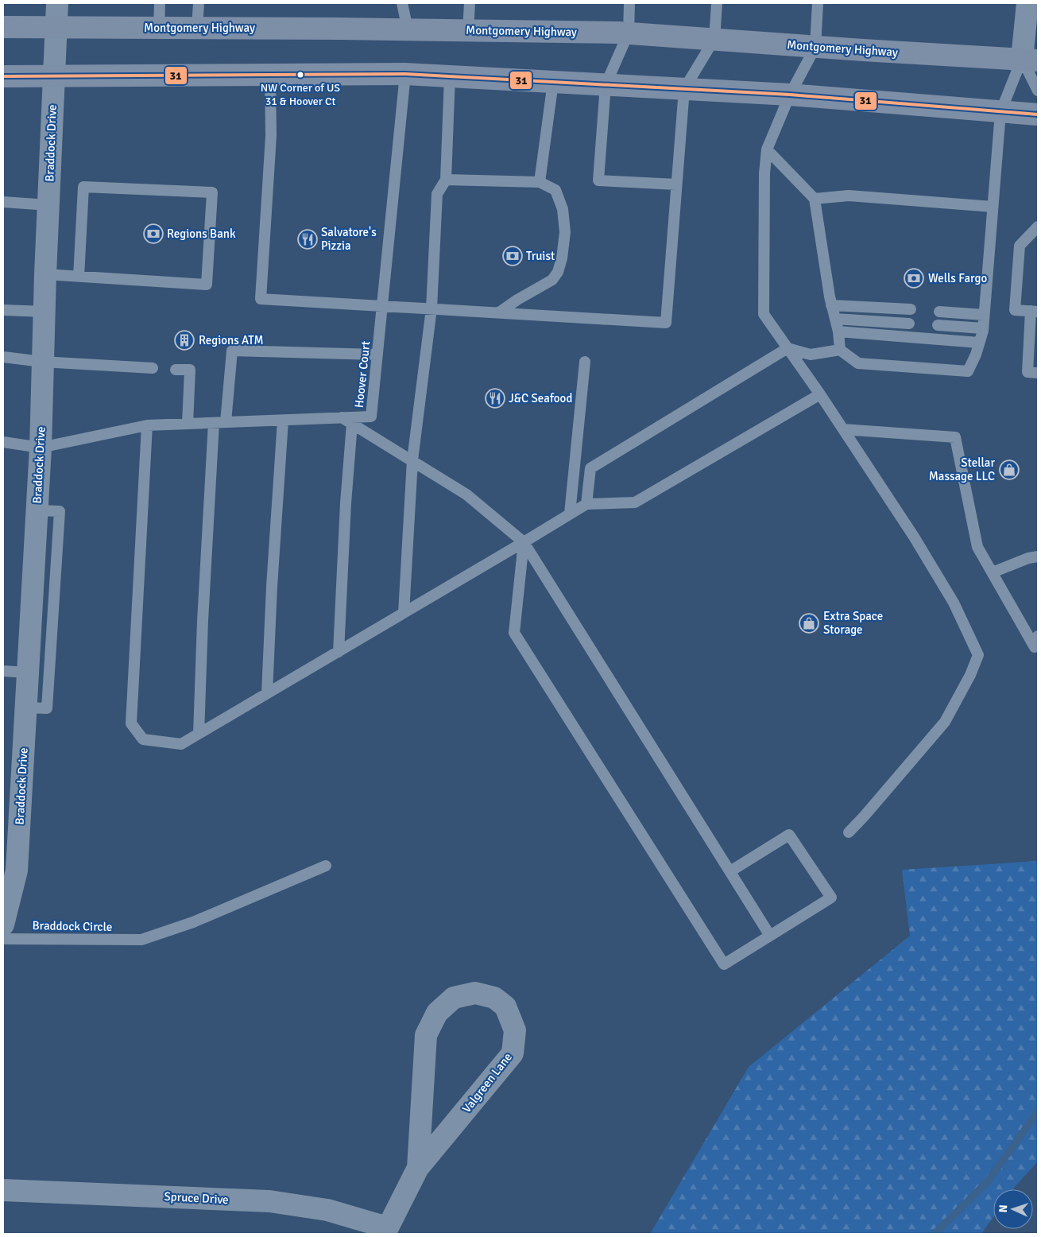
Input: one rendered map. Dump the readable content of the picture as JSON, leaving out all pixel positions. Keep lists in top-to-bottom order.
{
  "streets": {
    "main road": ["Montgomery Highway"],
    "street": ["Braddock Drive", "Valgreen Lane", "Spruce Drive"],
    "lane": ["Hoover Court", "Braddock Circle"]
  },
  "crossings": [
    ["Montgomery Highway", "Braddock Drive"],
    ["Braddock Drive", "Hoover Court"],
    ["Valgreen Lane", "Spruce Drive"]
  ],
  "places": {
    "other": ["NW Corner of US 31 & Hoover Ct"],
    "bank": ["Regions Bank", "Truist", "Wells Fargo"],
    "restaurant": ["Salvatore's Pizzia", "J&C Seafood"],
    "building": ["Regions ATM"],
    "shop": ["Stellar Massage LLC", "Extra Space Storage"]
  },
  "lines": ["transit line 31"],
  "north": "left"
}
